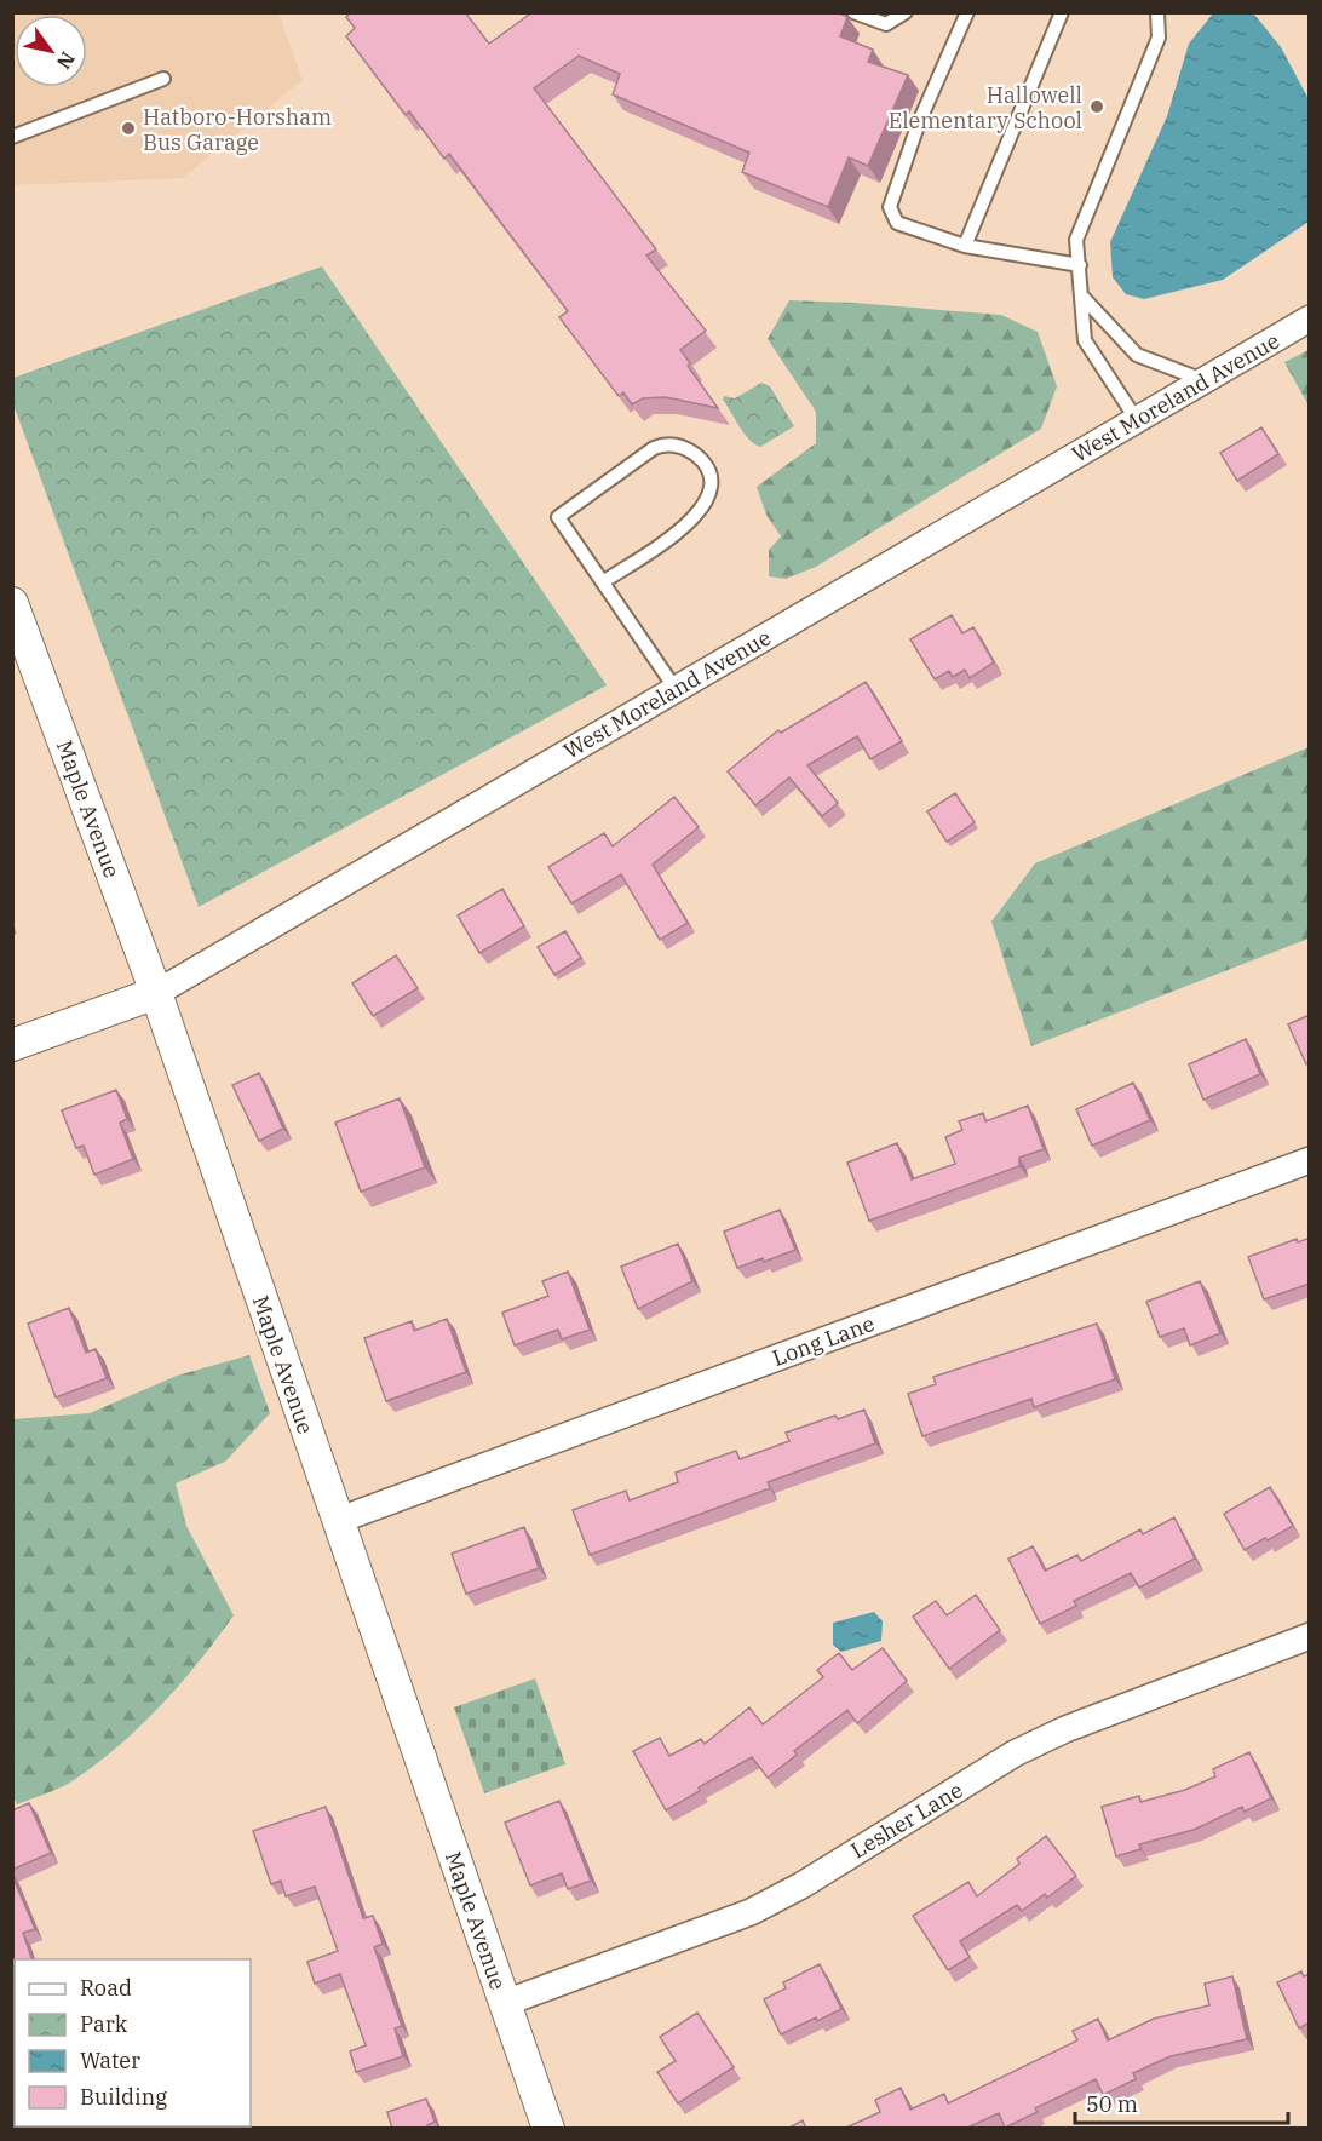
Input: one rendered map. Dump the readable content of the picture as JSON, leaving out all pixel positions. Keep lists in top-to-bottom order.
{
  "streets": {
    "street": [
      "West Moreland Avenue",
      "Maple Avenue",
      "Long Lane",
      "Lesher Lane"
    ]
  },
  "crossings": [
    ["West Moreland Avenue", "Maple Avenue"],
    ["Maple Avenue", "Long Lane"],
    ["Maple Avenue", "Lesher Lane"]
  ],
  "places": ["Hallowell Elementary School", "Hatboro-Horsham Bus Garage"],
  "legend": [
    "Road",
    "Park",
    "Water",
    "Building"
  ],
  "scale_bar": "50 m",
  "north": "bottom right"
}
